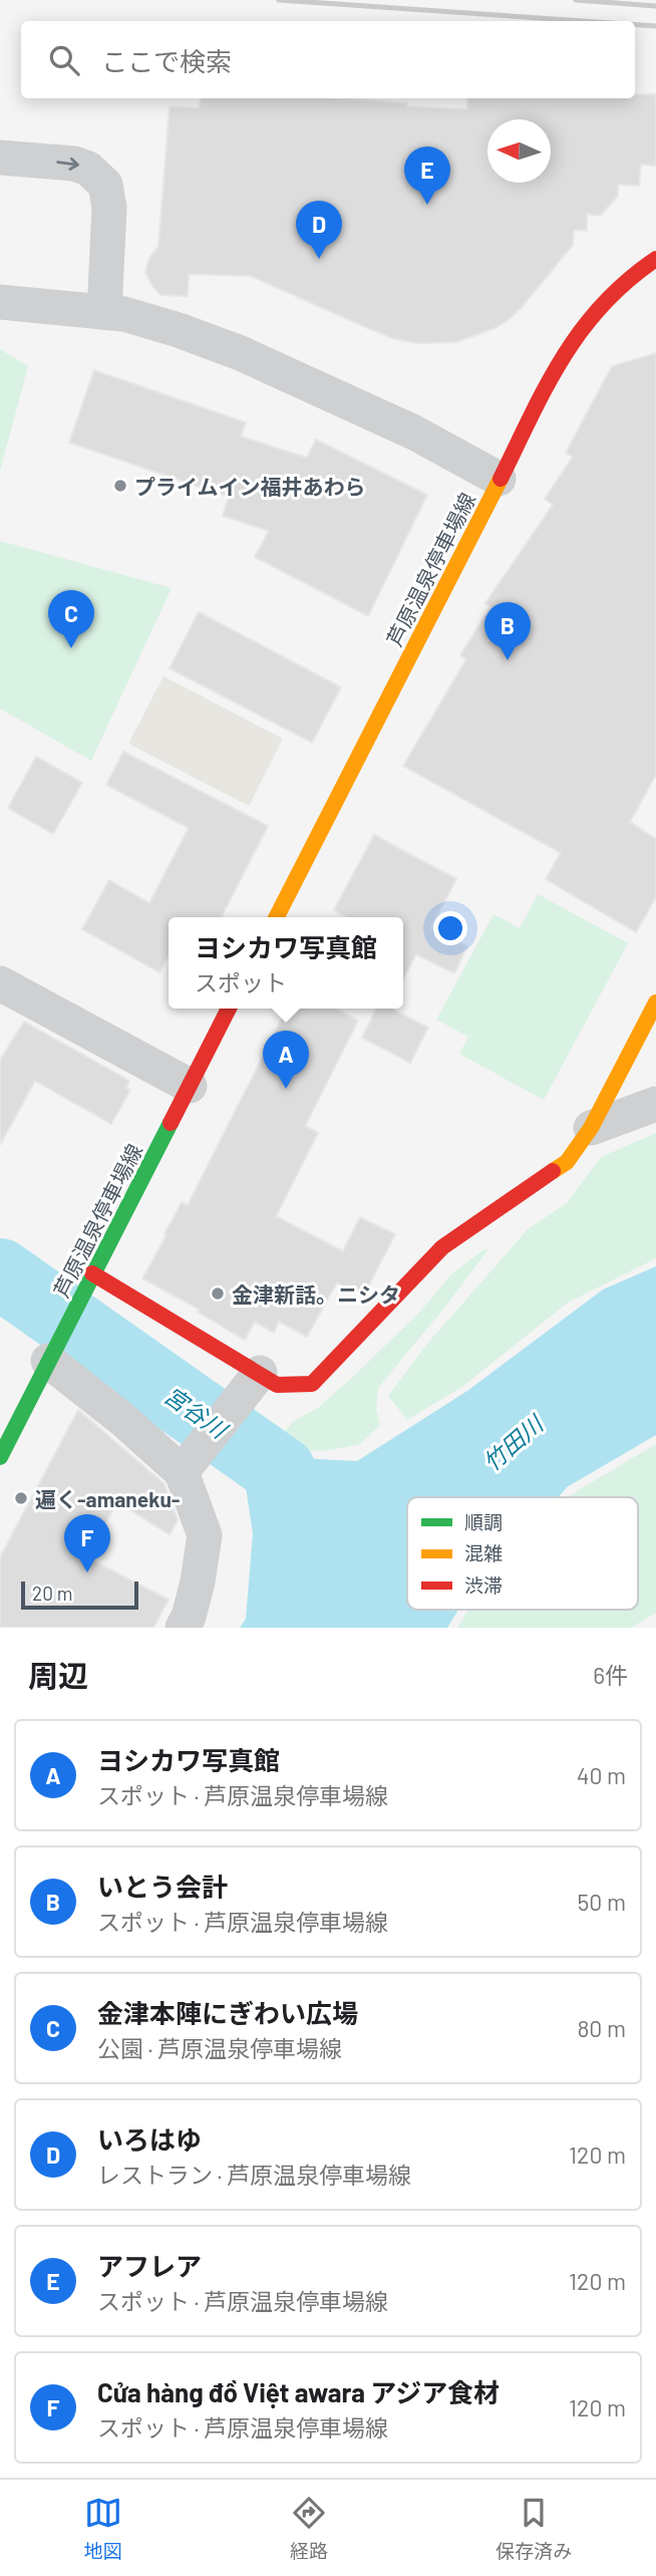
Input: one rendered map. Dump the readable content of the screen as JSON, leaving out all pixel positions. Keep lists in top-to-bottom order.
{
  "streets": {
    "main road": ["芦原温泉停車場線"]
  },
  "water": ["宮谷川", "竹田川"],
  "places": ["プライムイン福井あわら", "金津新話。ニシタ", "遍く-amaneku-"],
  "legend": ["順調", "混雑", "渋滞"],
  "scale_bar": "20 m",
  "north": "left",
  "page": {
    "search": "ここで検索",
    "pins": [
      "E",
      "D",
      "C",
      "B",
      "A",
      "F"
    ],
    "popup": ["ヨシカワ写真館", "スポット"],
    "scale": "20 m",
    "heading": ["周辺", "6件"],
    "list": [
      {
        "mark": "A",
        "name": "ヨシカワ写真館",
        "note": "スポット · 芦原温泉停車場線",
        "value": "40 m"
      },
      {
        "mark": "B",
        "name": "いとう会計",
        "note": "スポット · 芦原温泉停車場線",
        "value": "50 m"
      },
      {
        "mark": "C",
        "name": "金津本陣にぎわい広場",
        "note": "公園 · 芦原温泉停車場線",
        "value": "80 m"
      },
      {
        "mark": "D",
        "name": "いろはゆ",
        "note": "レストラン · 芦原温泉停車場線",
        "value": "120 m"
      },
      {
        "mark": "E",
        "name": "アフレア",
        "note": "スポット · 芦原温泉停車場線",
        "value": "120 m"
      },
      {
        "mark": "F",
        "name": "Cửa hàng đồ Việt awara アジア食材",
        "note": "スポット · 芦原温泉停車場線",
        "value": "120 m"
      }
    ],
    "nav": ["地図", "経路", "保存済み"]
  }
}
